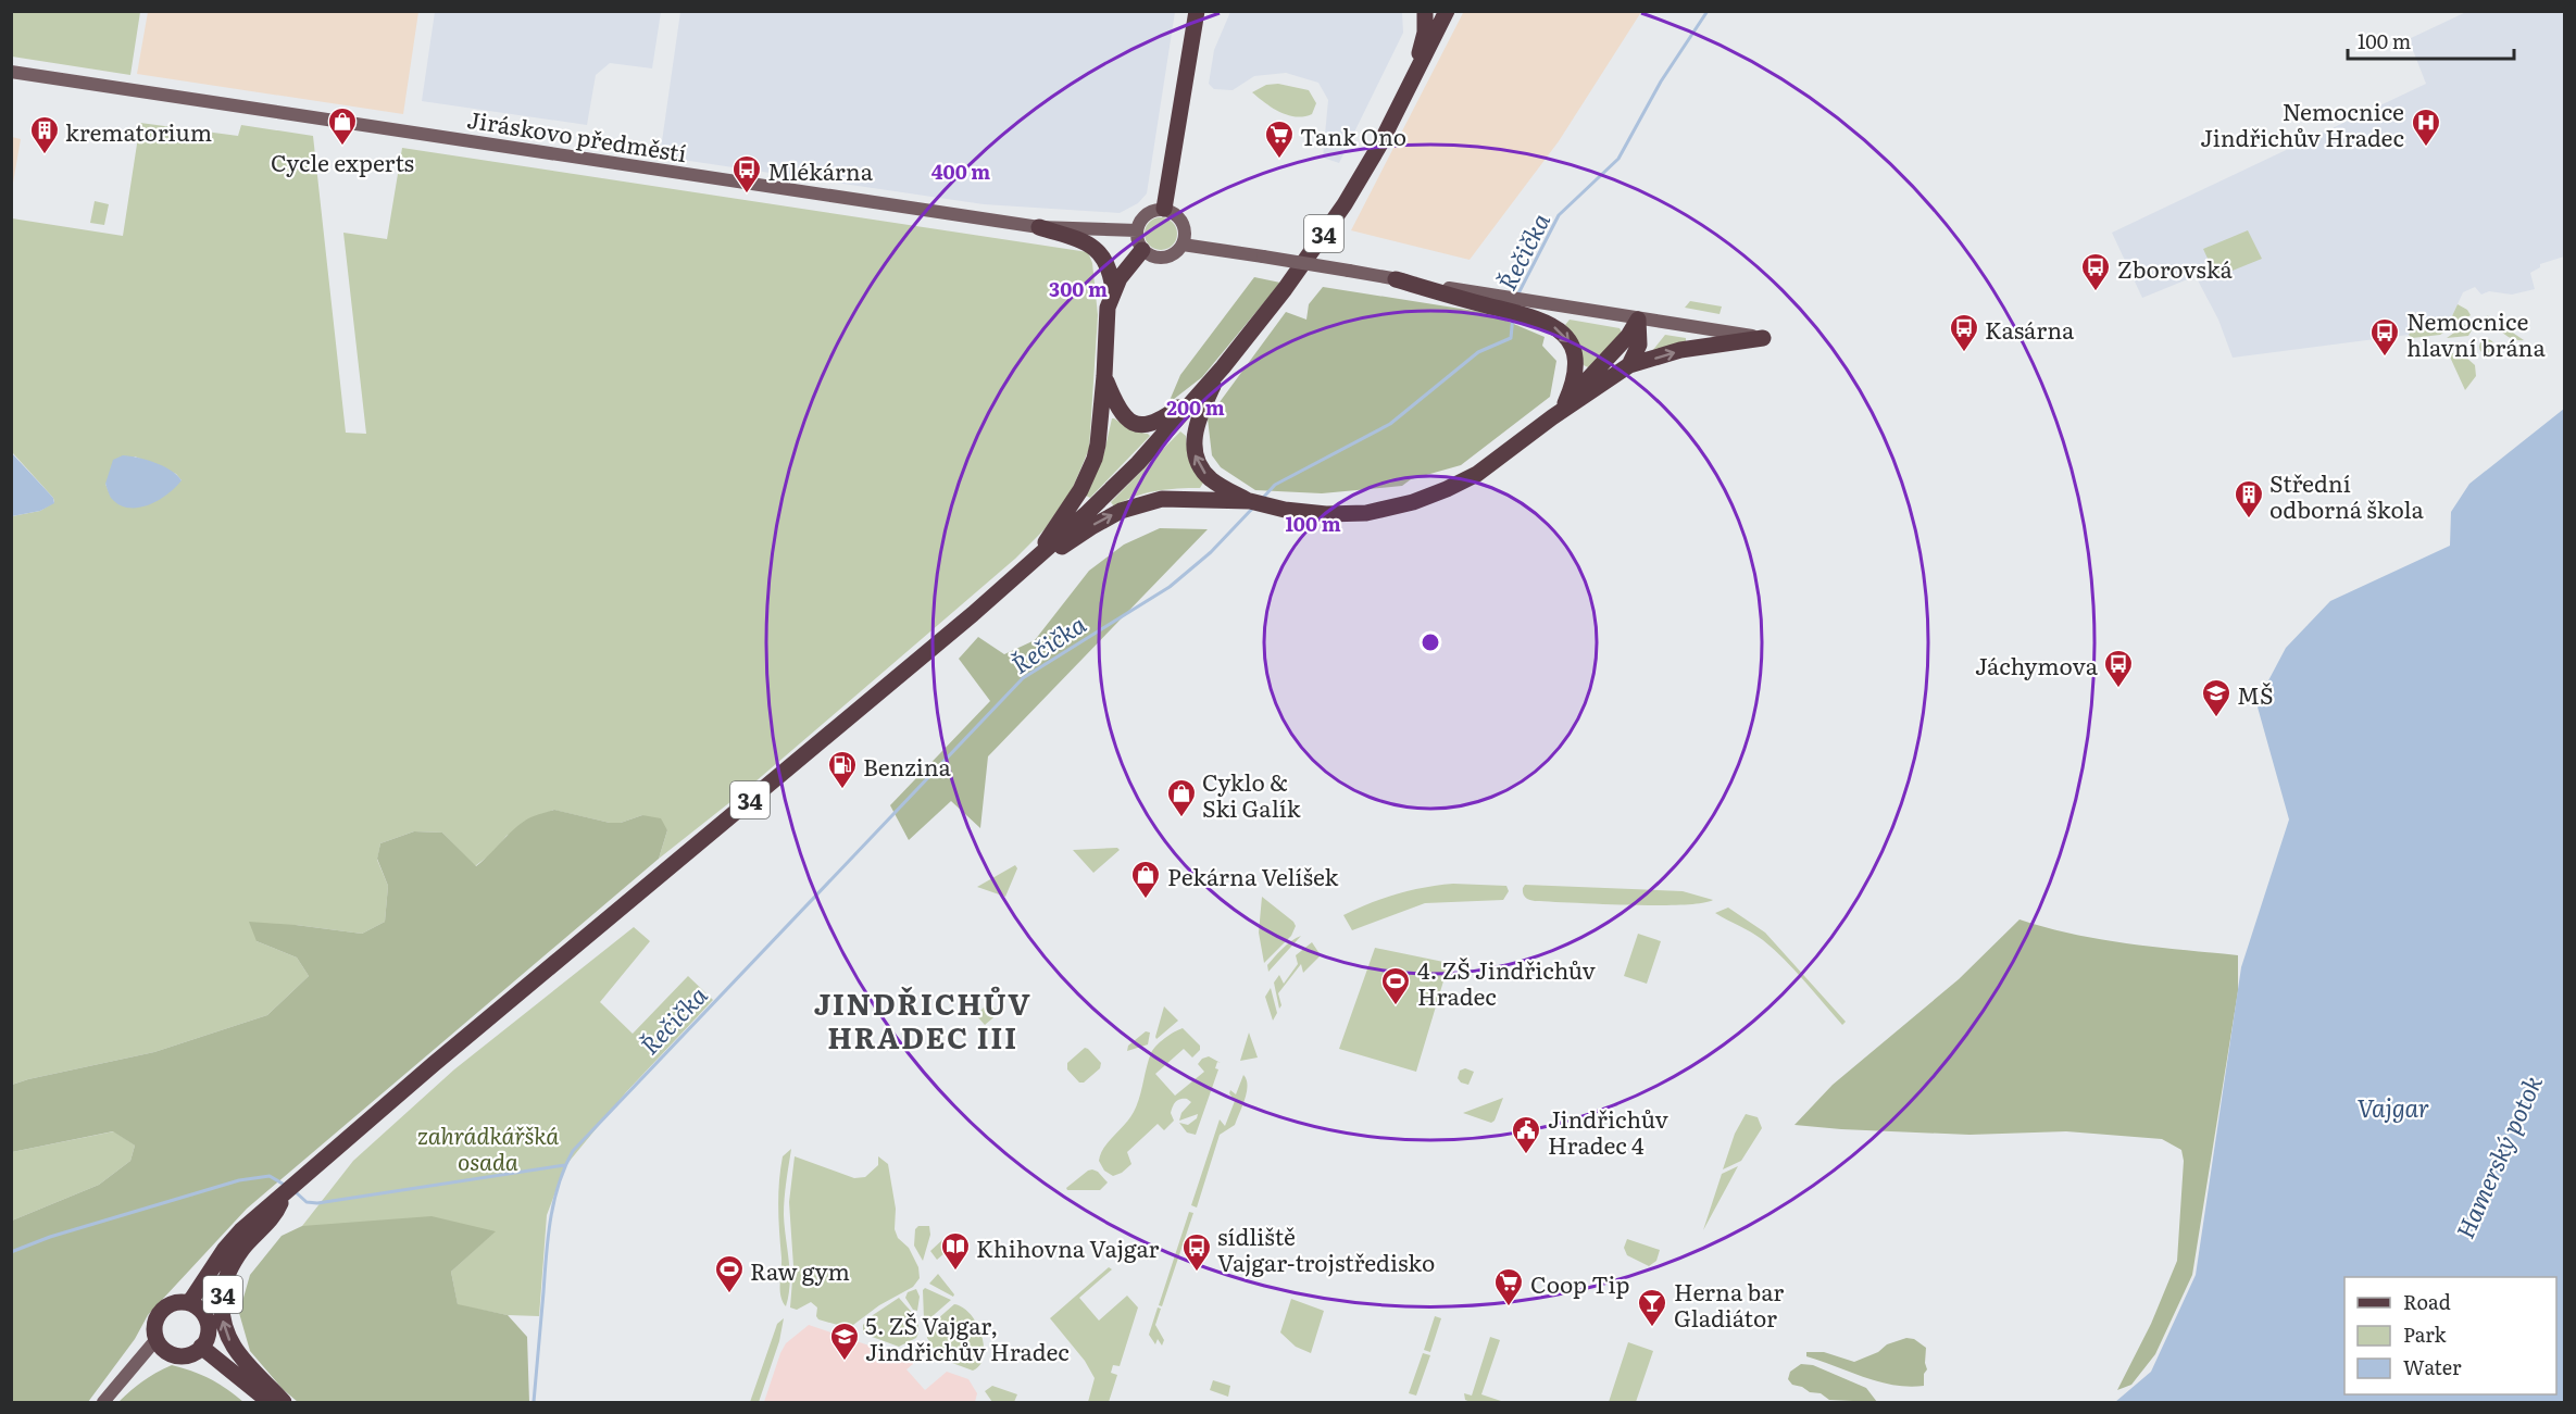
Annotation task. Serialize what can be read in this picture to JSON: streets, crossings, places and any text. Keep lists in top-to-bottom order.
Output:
{
  "streets": {
    "main road": ["Jiráskovo předměstí", "34"]
  },
  "districts": ["JINDŘICHŮV HRADEC III"],
  "water": ["Řečička", "Vajgar", "Hamerský potok"],
  "parks": ["zahrádkářšká osada"],
  "places": {
    "shop": ["Cycle experts", "Cyklo & Ski Galík", "Pekárna Velíšek"],
    "hospital": ["Nemocnice Jindřichův Hradec"],
    "building": ["krematorium", "Střední odborná škola"],
    "supermarket": ["Tank Ono", "Coop Tip"],
    "bus stop": [
      "Mlékárna",
      "Zborovská",
      "Kasárna",
      "Nemocnice hlavní brána",
      "Jáchymova",
      "sídliště Vajgar-trojstředisko"
    ],
    "school or university": ["MŠ", "5. ZŠ Vajgar, Jindřichův Hradec"],
    "fuel station": ["Benzina"],
    "sports": ["4. ZŠ Jindřichův Hradec", "Raw gym"],
    "public building": ["Jindřichův Hradec 4"],
    "library": ["Khihovna Vajgar"],
    "bar": ["Herna bar Gladiátor"]
  },
  "legend": ["Road", "Park", "Water"],
  "scale_bar": "100 m",
  "rings": [
    "400 m",
    "300 m",
    "200 m",
    "100 m"
  ]
}
